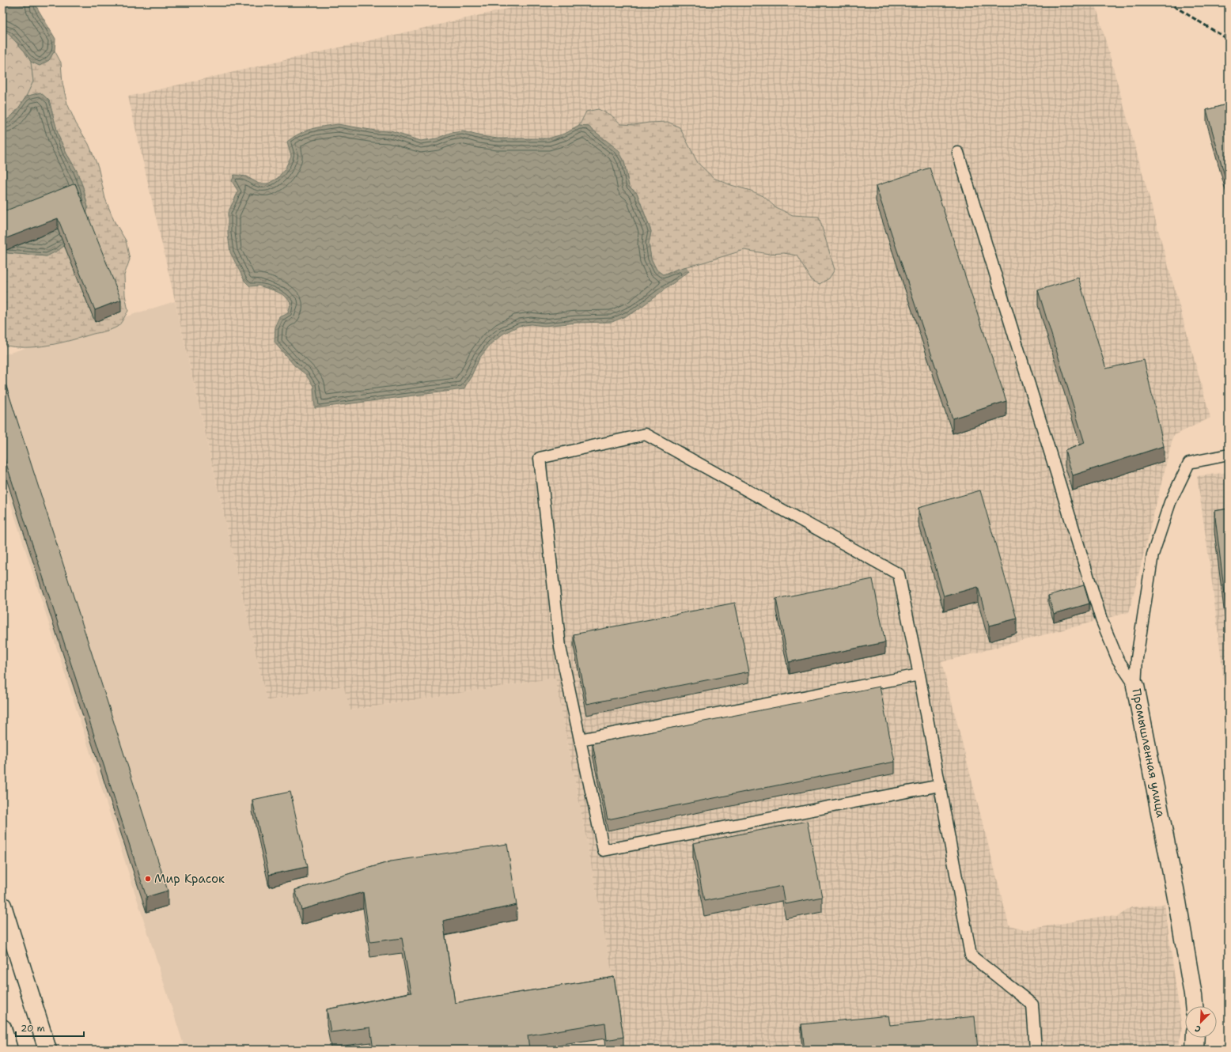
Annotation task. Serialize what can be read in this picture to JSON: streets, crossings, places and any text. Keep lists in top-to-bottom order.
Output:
{
  "streets": {
    "main road": ["Промышленная улица"]
  },
  "places": ["Мир Красок"],
  "scale_bar": "20 m",
  "north": "bottom left"
}
